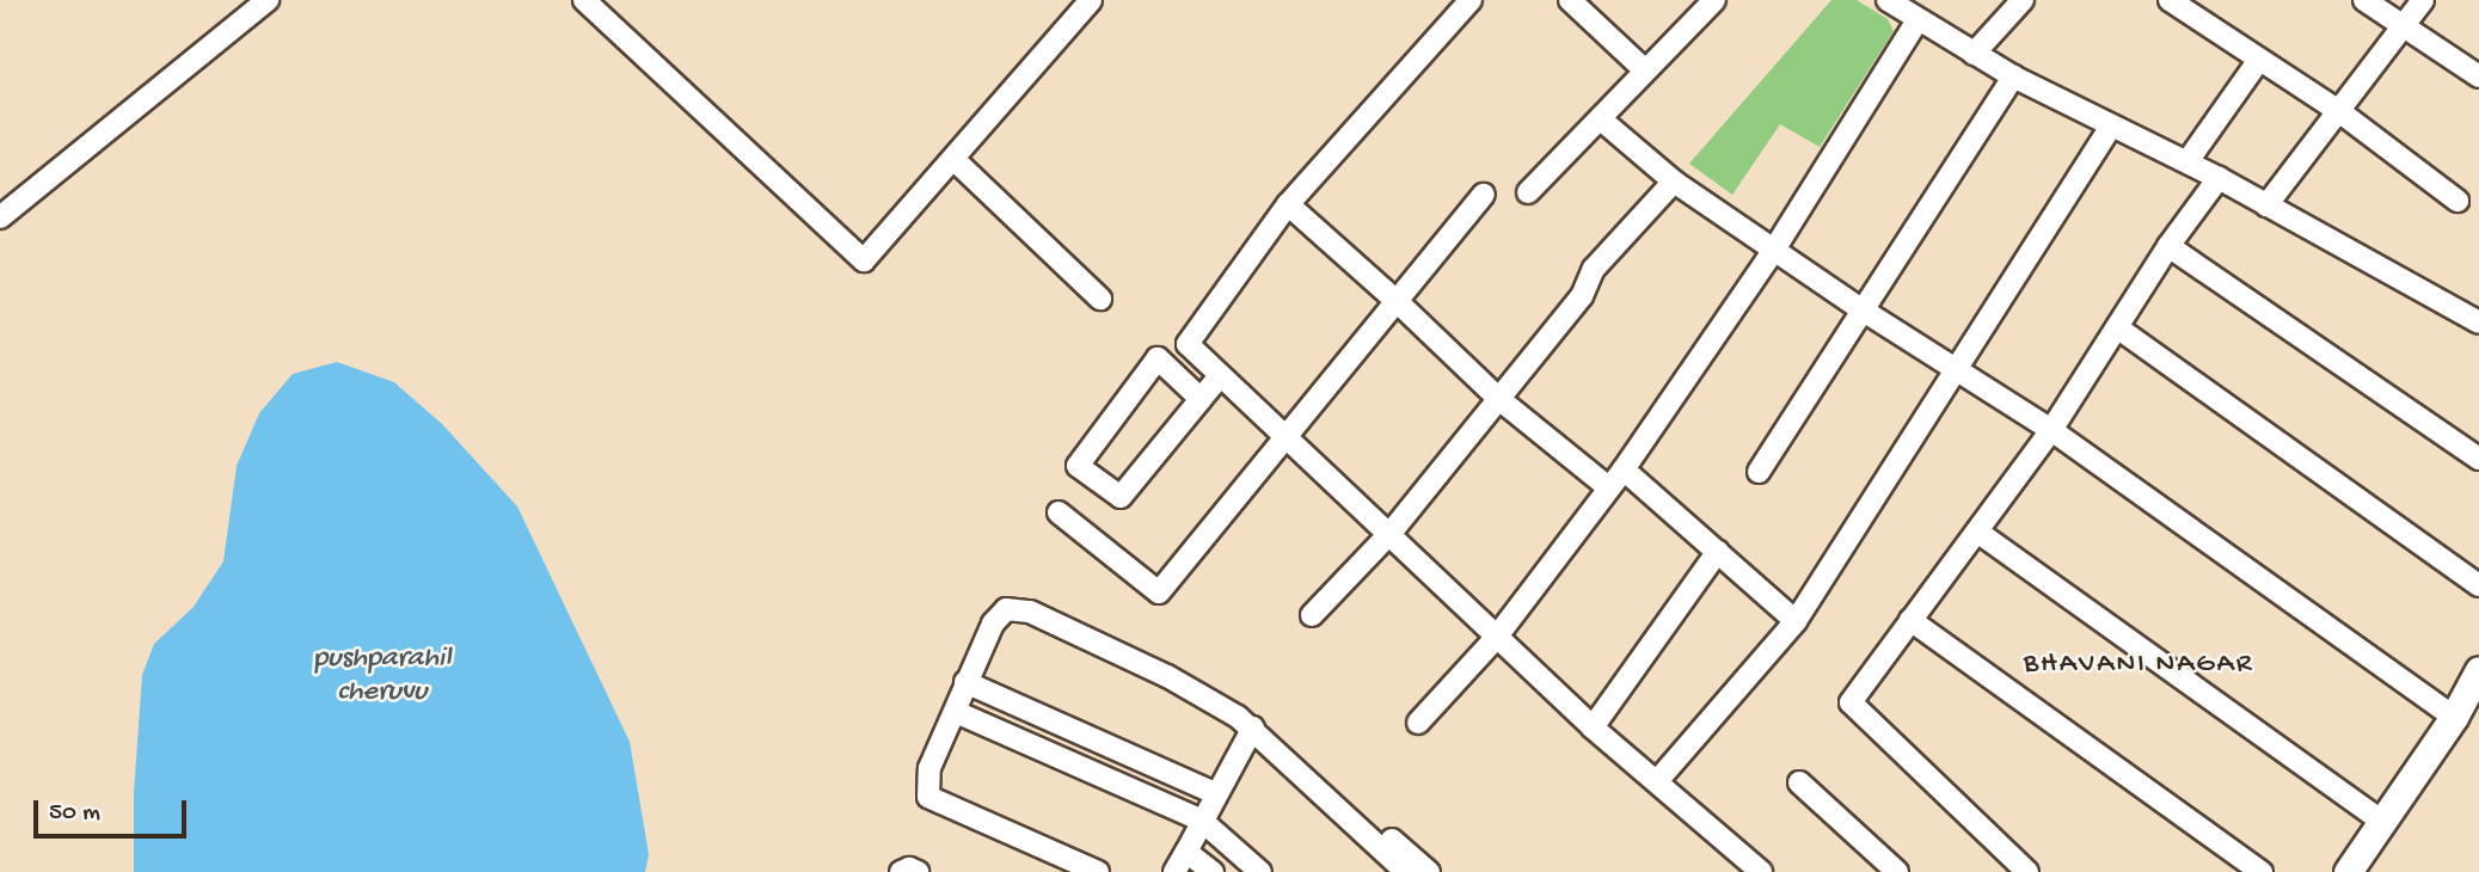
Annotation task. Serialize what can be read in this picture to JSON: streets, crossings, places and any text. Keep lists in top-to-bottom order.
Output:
{
  "districts": ["BHAVANI NAGAR"],
  "water": ["pushparahil cheruvu"],
  "scale_bar": "50 m"
}
